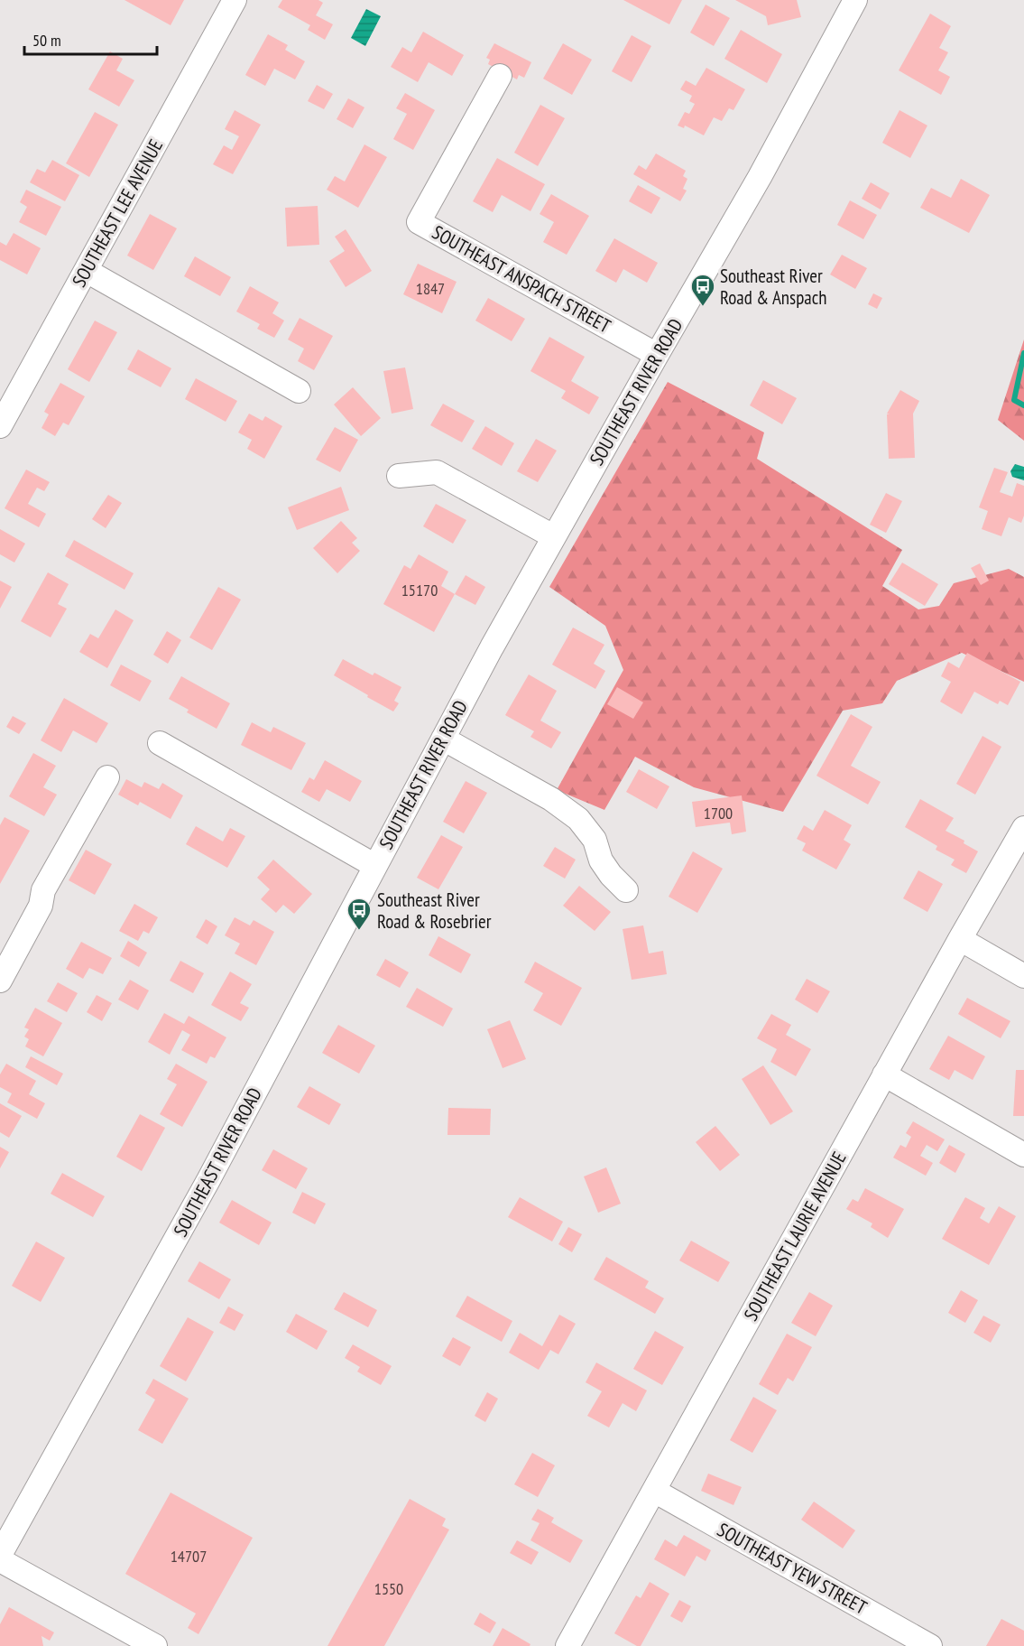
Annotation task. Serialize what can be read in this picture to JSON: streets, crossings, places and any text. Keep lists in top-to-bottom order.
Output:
{
  "streets": {
    "street": [
      "SOUTHEAST LEE AVENUE",
      "SOUTHEAST ANSPACH STREET",
      "SOUTHEAST RIVER ROAD",
      "SOUTHEAST LAURIE AVENUE",
      "SOUTHEAST YEW STREET"
    ]
  },
  "crossings": [
    ["SOUTHEAST ANSPACH STREET", "SOUTHEAST RIVER ROAD"],
    ["SOUTHEAST LAURIE AVENUE", "SOUTHEAST YEW STREET"]
  ],
  "places": {
    "bus stop": ["Southeast River Road & Anspach", "Southeast River Road & Rosebrier"]
  },
  "house_numbers": [
    "1847",
    "15170",
    "1700",
    "14707",
    "1550"
  ],
  "scale_bar": "50 m"
}
